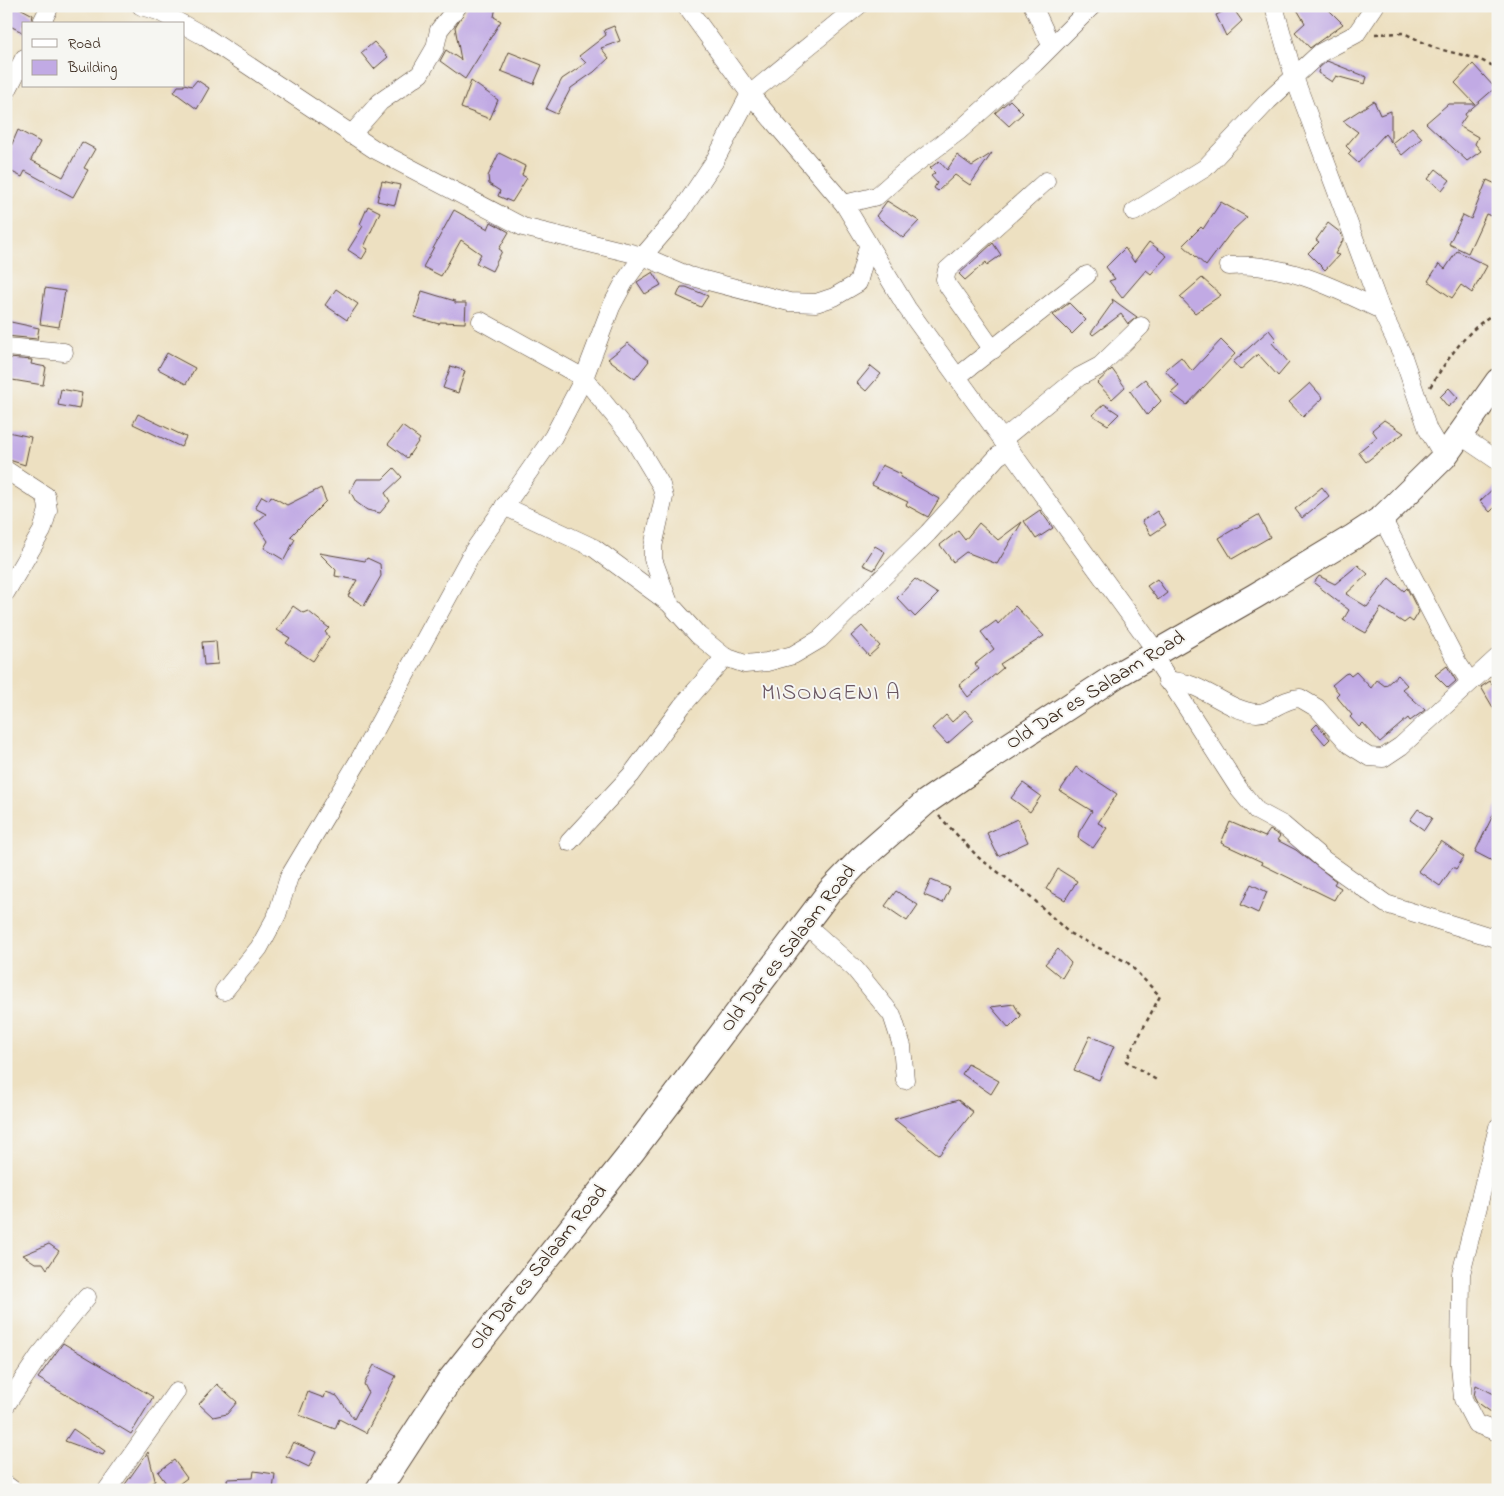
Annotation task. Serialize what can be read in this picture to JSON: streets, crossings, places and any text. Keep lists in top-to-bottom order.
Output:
{
  "streets": {
    "street": ["Old Dar es Salaam Road"]
  },
  "districts": ["MISONGENI A"],
  "legend": ["Road", "Building"]
}
